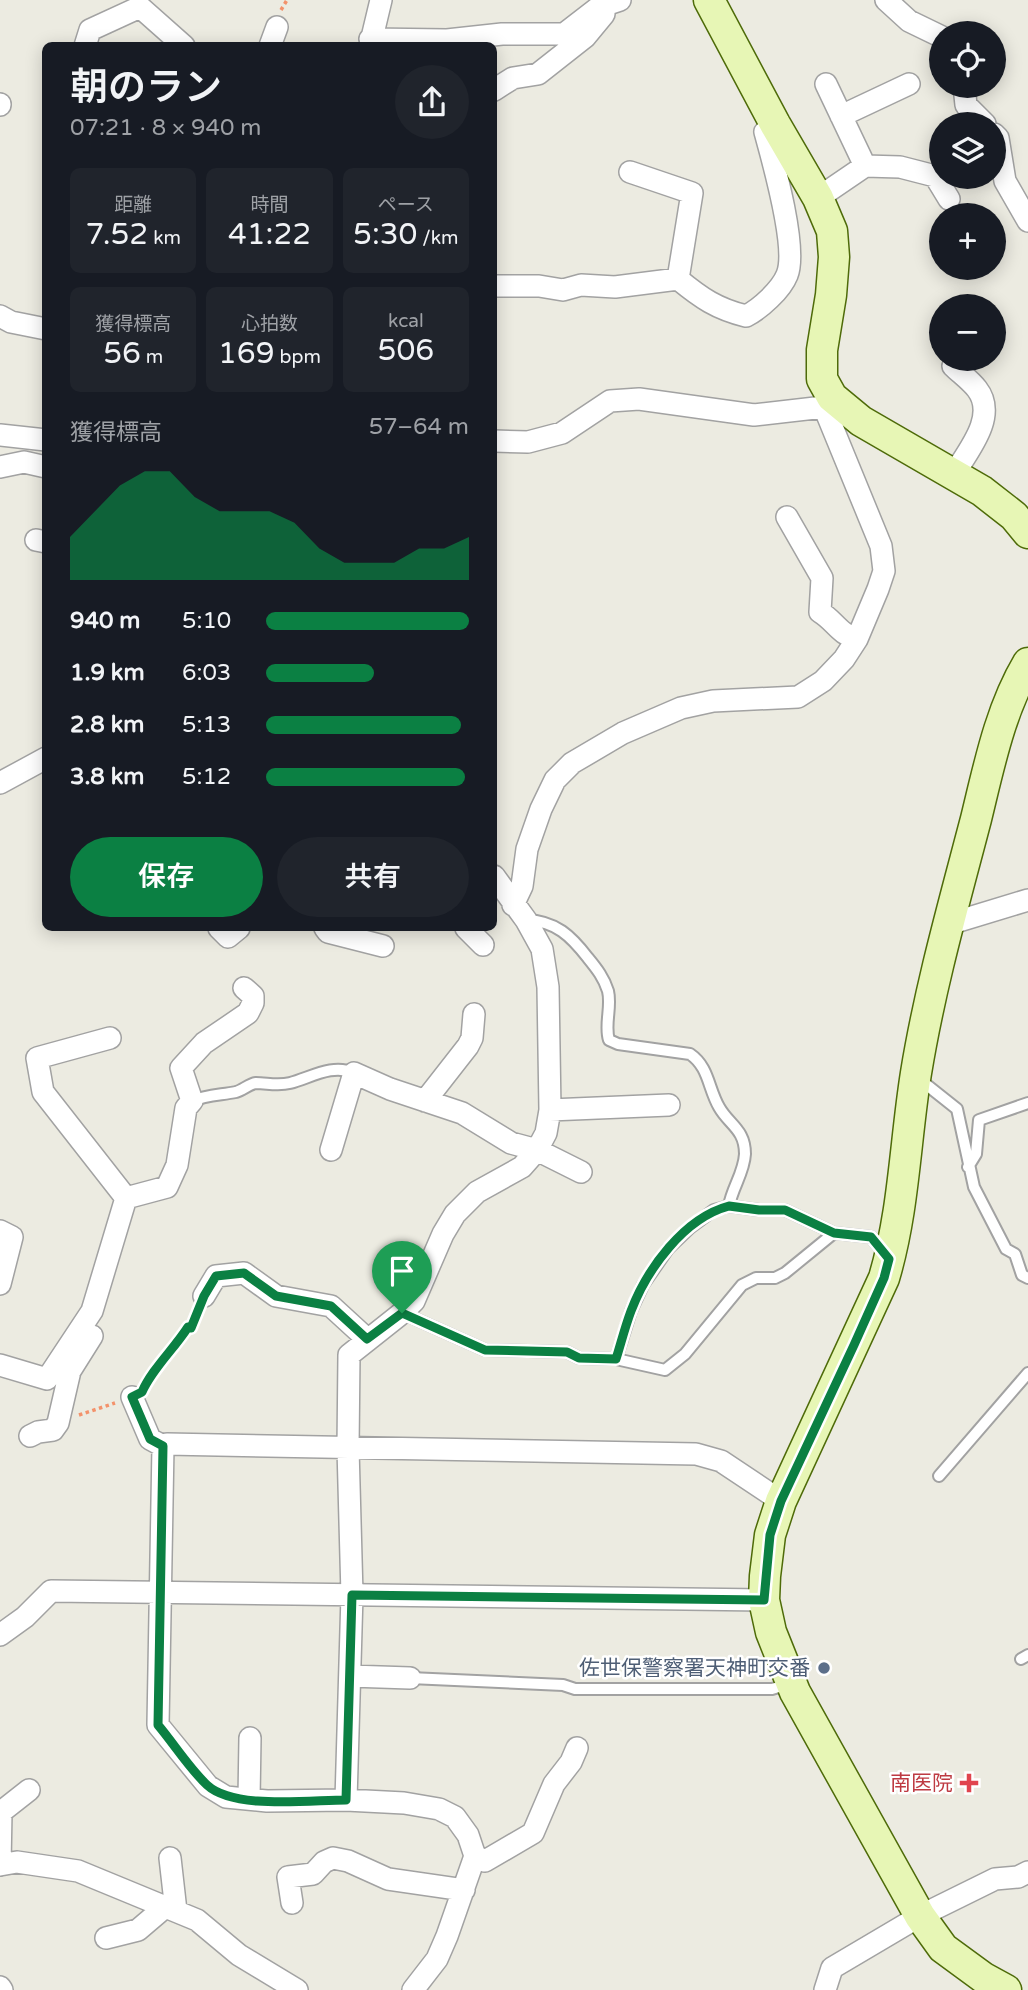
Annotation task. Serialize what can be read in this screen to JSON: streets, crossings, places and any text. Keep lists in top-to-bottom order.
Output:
{
  "places": {
    "other": ["佐世保警察署天神町交番"],
    "health": ["南医院"]
  },
  "page": {
    "map_buttons": ["+", "−"],
    "heading": ["朝のラン", "07:21 · 8 × 940 m"],
    "stats": [
      ["距離", "7.52 km"],
      ["時間", "41:22"],
      ["ペース", "5:30 /km"],
      ["獲得標高", "56 m"],
      ["心拍数", "169 bpm"],
      ["kcal", "506"]
    ],
    "chart": ["獲得標高", "57–64 m"],
    "list": [
      {
        "name": "940 m",
        "note": "5:10"
      },
      {
        "name": "1.9 km",
        "note": "6:03"
      },
      {
        "name": "2.8 km",
        "note": "5:13"
      },
      {
        "name": "3.8 km",
        "note": "5:12"
      }
    ],
    "buttons": ["保存", "共有"]
  }
}
